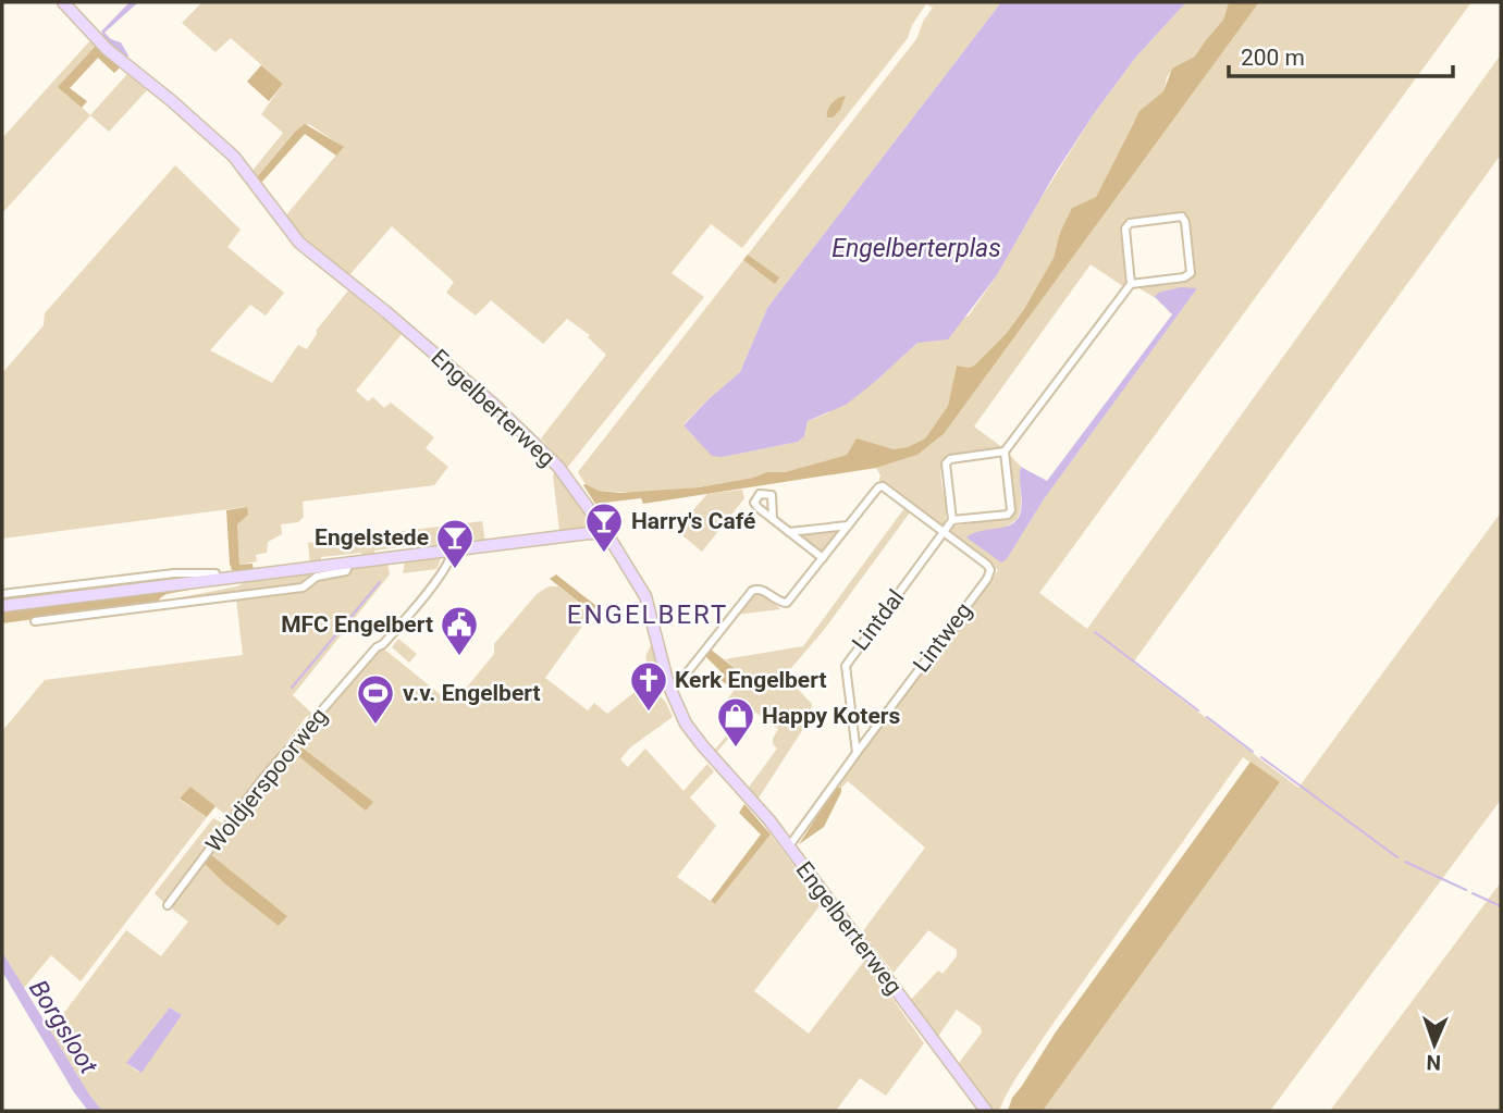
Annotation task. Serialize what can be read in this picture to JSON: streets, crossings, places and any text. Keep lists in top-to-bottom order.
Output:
{
  "streets": {
    "street": [
      "Engelberterweg",
      "Lintdal",
      "Lintweg",
      "Woldjerspoorweg"
    ]
  },
  "crossings": [
    ["Lintdal", "Lintweg"]
  ],
  "districts": ["ENGELBERT"],
  "water": ["Engelberterplas", "Borgsloot"],
  "places": {
    "bar": ["Harry's Café", "Engelstede"],
    "public building": ["MFC Engelbert"],
    "church": ["Kerk Engelbert"],
    "sports": ["v.v. Engelbert"],
    "shop": ["Happy Koters"]
  },
  "scale_bar": "200 m",
  "north": "bottom"
}
